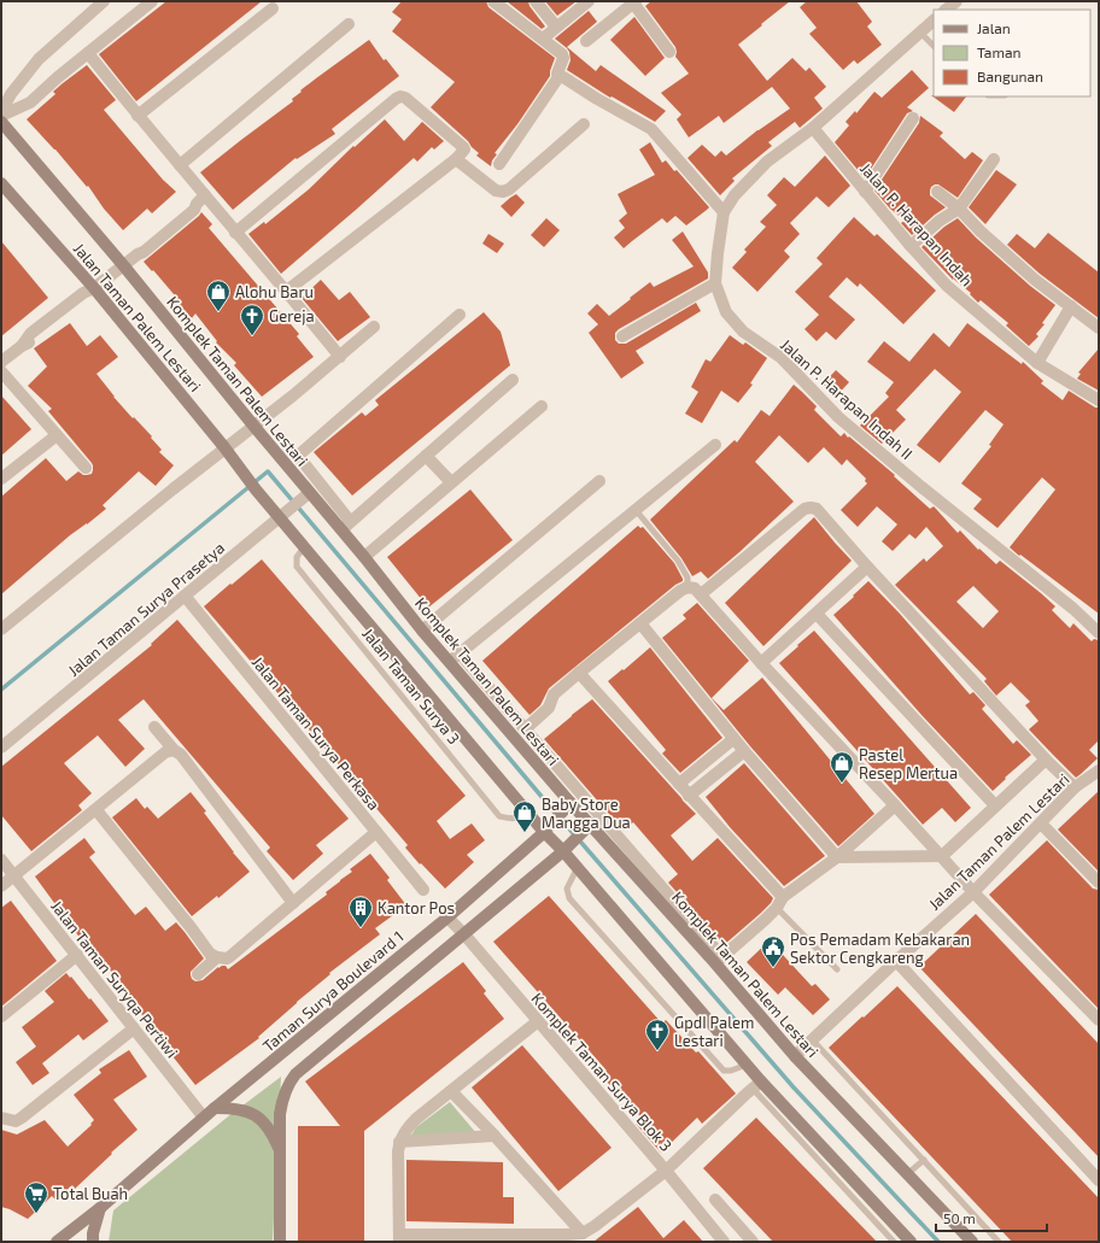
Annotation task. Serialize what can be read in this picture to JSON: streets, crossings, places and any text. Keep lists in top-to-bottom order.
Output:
{
  "streets": {
    "street": [
      "Jalan P. Harapan Indah",
      "Jalan Taman Palem Lestari",
      "Komplek Taman Palem Lestari",
      "Jalan P. Harapan Indah II",
      "Jalan Taman Surya Prasetya",
      "Jalan Taman Surya Perkasa",
      "Jalan Taman Suryqa Pertiwi",
      "Taman Surya Boulevard 1",
      "Komplek Taman Surya Blok 3"
    ],
    "lane": ["Jalan Taman Surya 3"]
  },
  "crossings": [
    ["Jalan P. Harapan Indah", "Jalan P. Harapan Indah II"],
    ["Jalan Taman Palem Lestari", "Komplek Taman Palem Lestari"],
    ["Jalan Taman Palem Lestari", "Jalan Taman Surya Prasetya"],
    ["Komplek Taman Palem Lestari", "Jalan Taman Surya Prasetya"],
    ["Komplek Taman Palem Lestari", "Taman Surya Boulevard 1"],
    ["Jalan Taman Surya Prasetya", "Jalan Taman Surya Perkasa"],
    ["Jalan Taman Suryqa Pertiwi", "Taman Surya Boulevard 1"],
    ["Taman Surya Boulevard 1", "Komplek Taman Surya Blok 3"]
  ],
  "places": {
    "shop": ["Alohu Baru", "Pastel Resep Mertua", "Baby Store Mangga Dua"],
    "church": ["Gereja", "GpdI Palem Lestari"],
    "building": ["Kantor Pos"],
    "public building": ["Pos Pemadam Kebakaran Sektor Cengkareng"],
    "supermarket": ["Total Buah"]
  },
  "legend": ["Jalan", "Taman", "Bangunan"],
  "scale_bar": "50 m"
}
